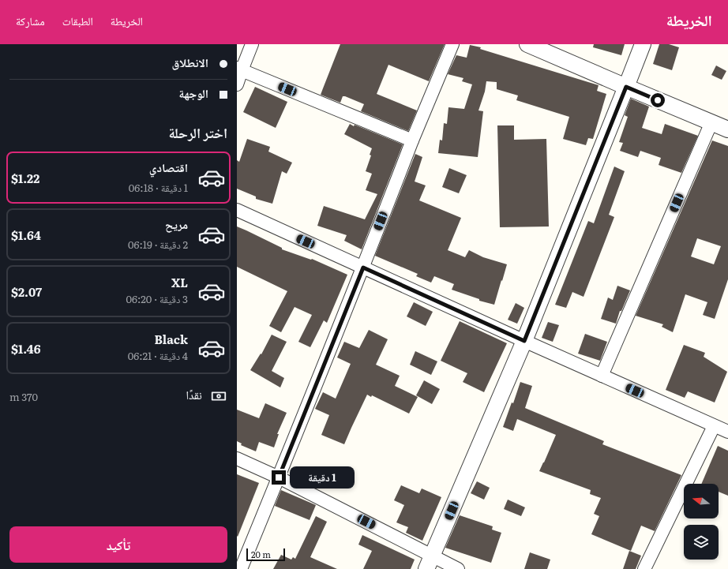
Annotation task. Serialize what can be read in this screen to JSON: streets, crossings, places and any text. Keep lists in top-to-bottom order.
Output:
{
  "scale_bar": "20 m",
  "north": "left",
  "page": {
    "header": "الخريطة",
    "nav": ["الخريطة", "الطبقات", "مشاركة"],
    "banner": ["الانطلاق", "الوجهة"],
    "heading": "اختر الرحلة",
    "list": [
      {
        "name": "اقتصادي",
        "note": "1 دقيقة · 06:18",
        "value": "$1.22"
      },
      {
        "name": "مريح",
        "note": "2 دقيقة · 06:19",
        "value": "$1.64"
      },
      {
        "name": "XL",
        "note": "3 دقيقة · 06:20",
        "value": "$2.07"
      },
      {
        "name": "Black",
        "note": "4 دقيقة · 06:21",
        "value": "$1.46"
      }
    ],
    "pay": ["نقدًا", "370 m"],
    "bubble": "1 دقيقة",
    "buttons": "تأكيد",
    "scale": "20 m"
  }
}
